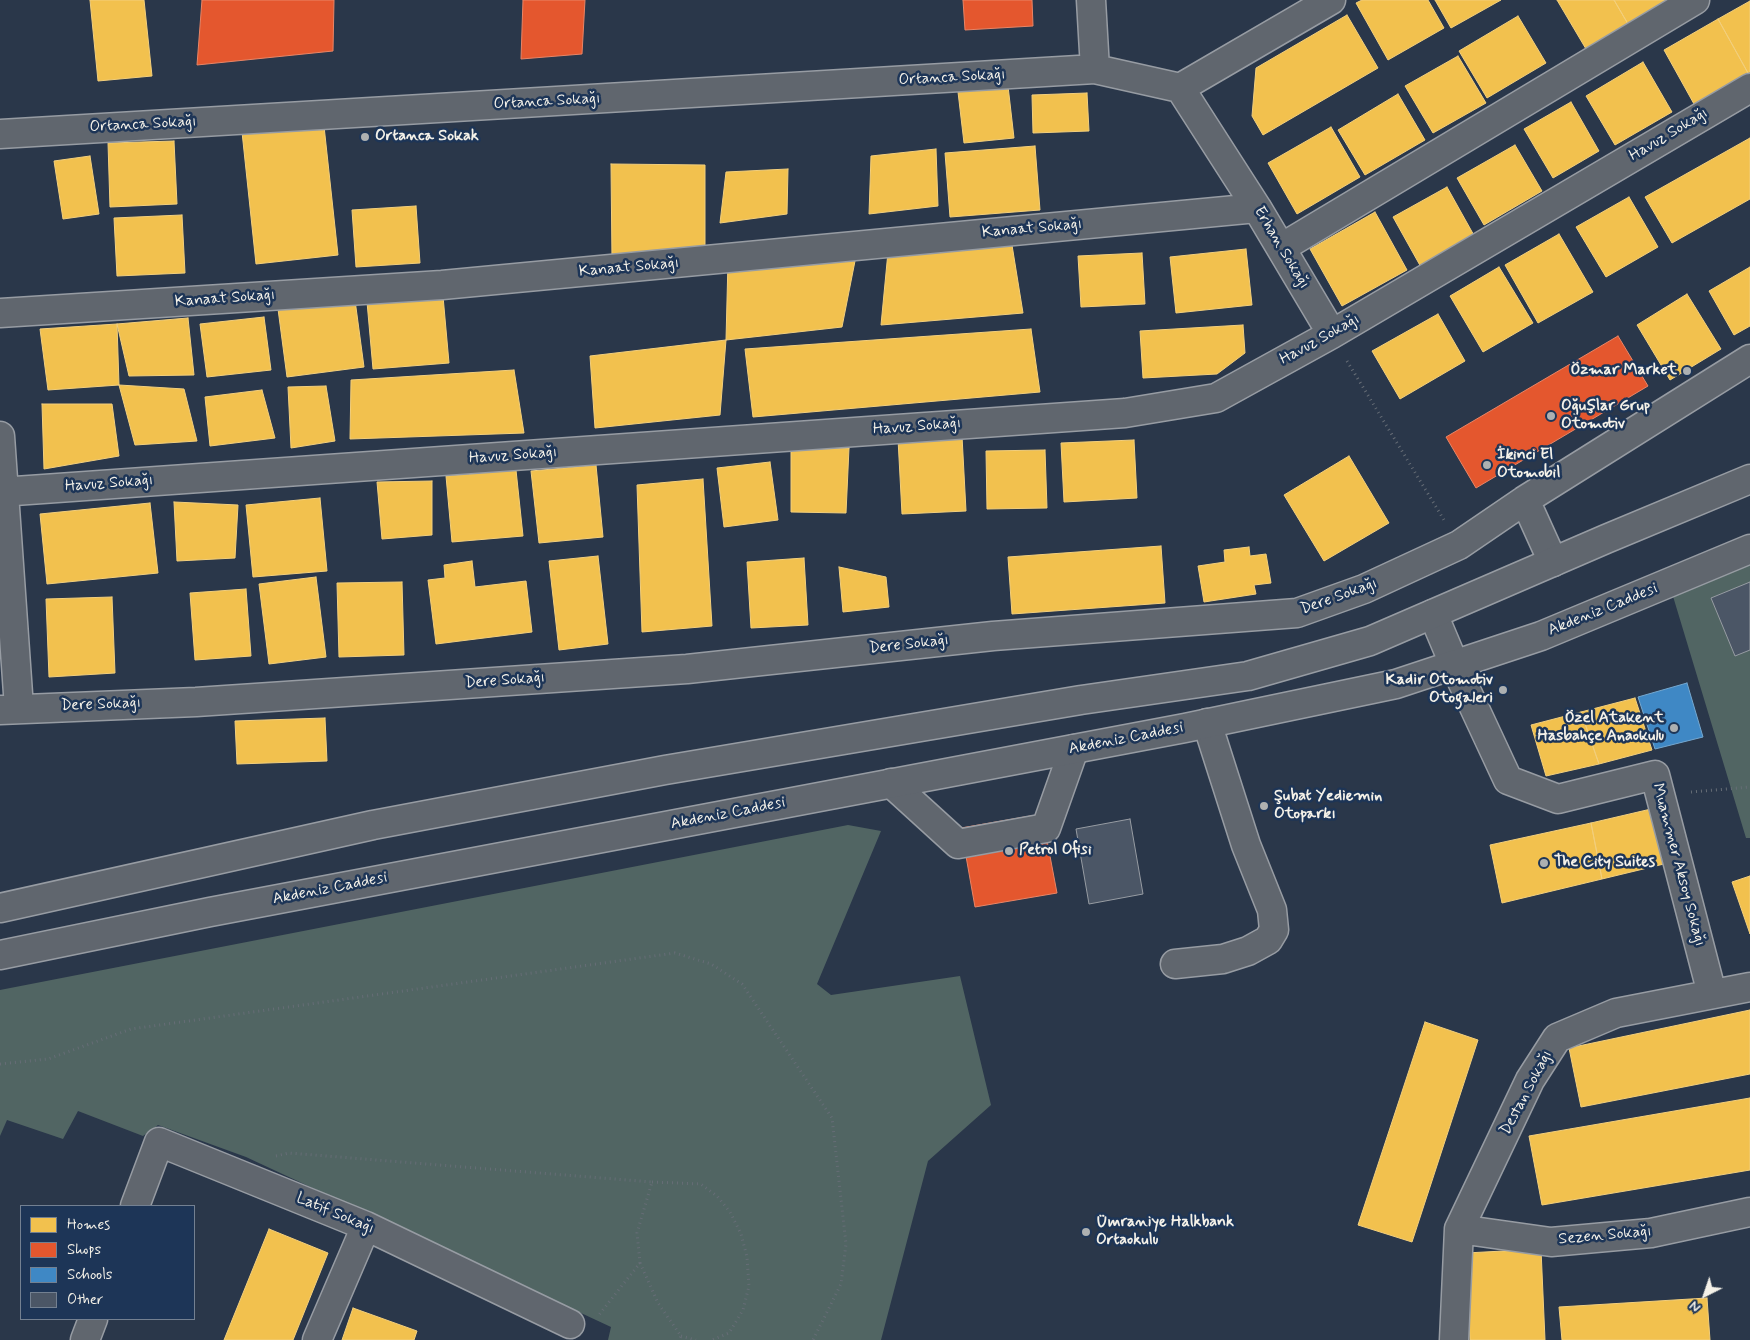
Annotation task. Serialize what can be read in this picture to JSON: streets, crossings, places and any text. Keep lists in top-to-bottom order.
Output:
{
  "streets": {
    "street": [
      "Ortanca Sokağı",
      "Havuz Sokağı",
      "Kanaat Sokağı",
      "Erhan Sokağı",
      "Dere Sokağı",
      "Akdeniz Caddesi",
      "Muammer Aksoy Sokağı",
      "Destan Sokağı",
      "Latif Sokağı",
      "Sezen Sokağı"
    ]
  },
  "crossings": [
    ["Havuz Sokağı", "Erhan Sokağı"],
    ["Kanaat Sokağı", "Erhan Sokağı"],
    ["Akdeniz Caddesi", "Muammer Aksoy Sokağı"],
    ["Muammer Aksoy Sokağı", "Destan Sokağı"],
    ["Destan Sokağı", "Sezen Sokağı"]
  ],
  "places": [
    "Ortanca Sokak",
    "Özmar Market",
    "Oğuşlar Grup Otomotiv",
    "İkinci El Otomobil",
    "Kadir Otomotiv Otogaleri",
    "Özel Atakent Hasbahçe Anaokulu",
    "Şubat Yediemin Otoparkı",
    "Petrol Ofisi",
    "The City Suites",
    "Ümraniye Halkbank Ortaokulu"
  ],
  "legend": [
    "Homes",
    "Shops",
    "Schools",
    "Other"
  ],
  "north": "bottom left"
}
